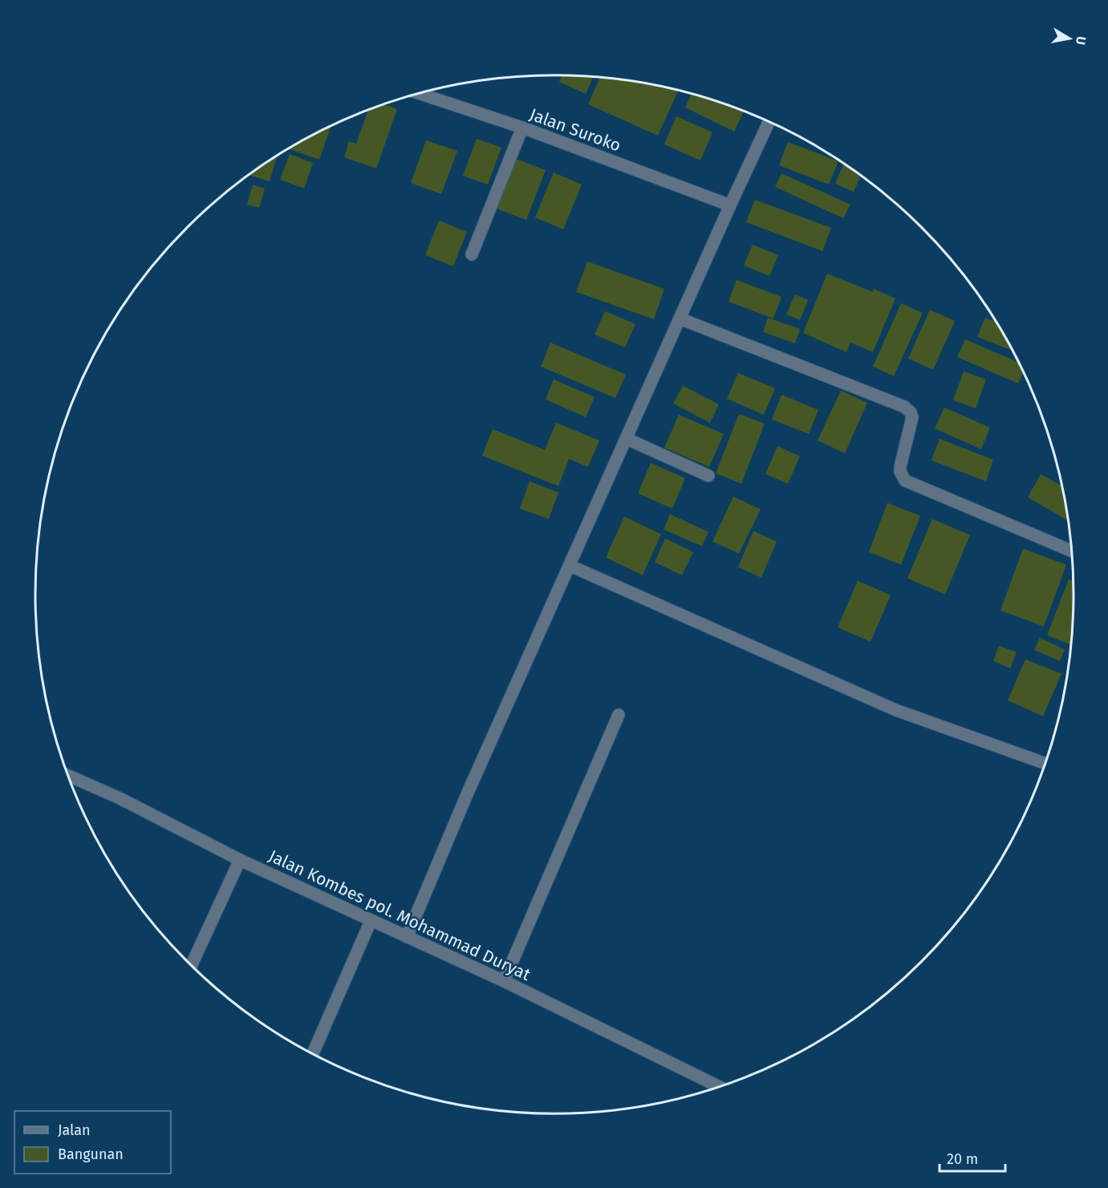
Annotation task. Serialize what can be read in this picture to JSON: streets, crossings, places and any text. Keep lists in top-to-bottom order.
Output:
{
  "streets": {
    "street": ["Jalan Suroko", "Jalan Kombes pol. Mohammad Duryat"]
  },
  "legend": ["Jalan", "Bangunan"],
  "scale_bar": "20 m",
  "north": "right"
}
